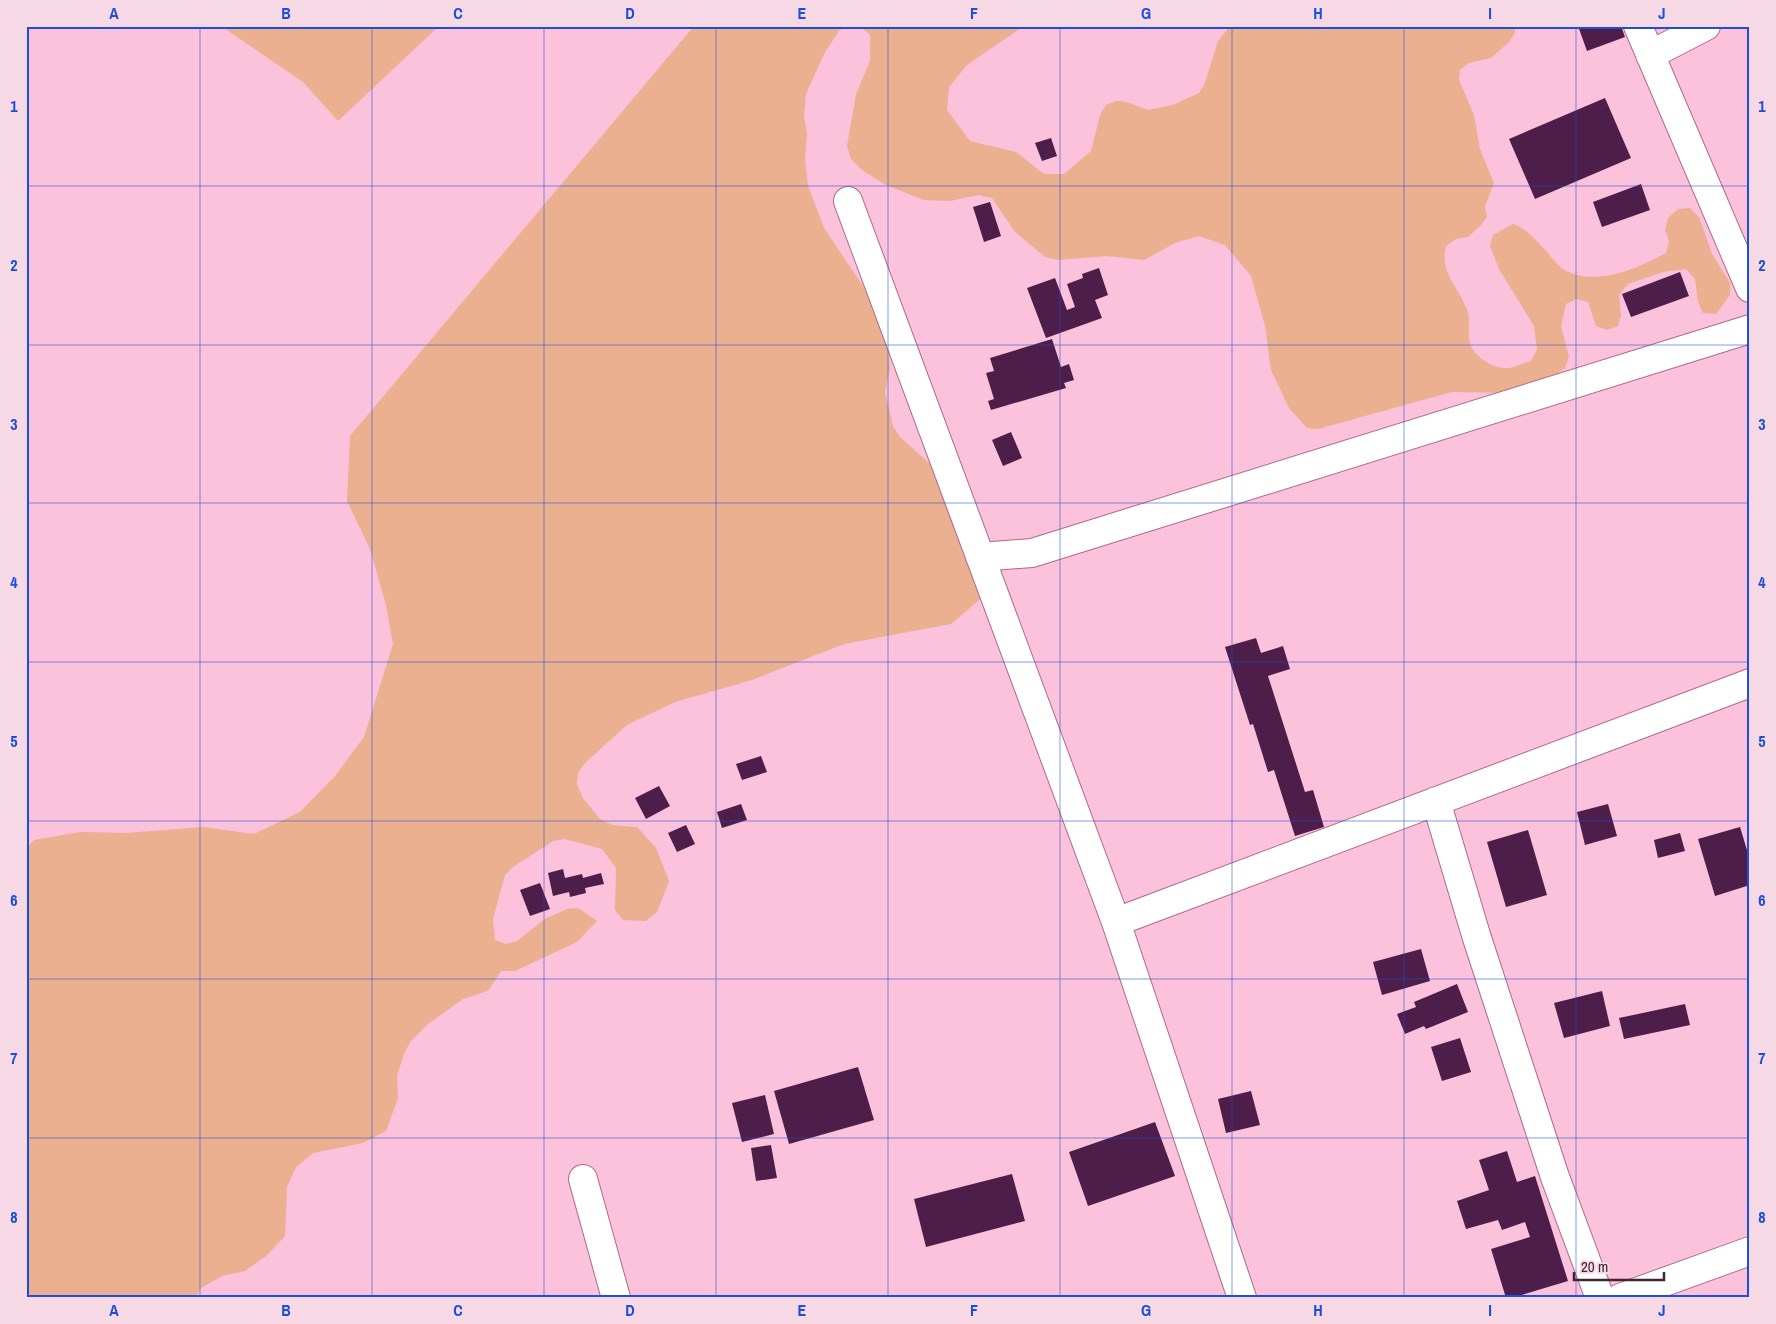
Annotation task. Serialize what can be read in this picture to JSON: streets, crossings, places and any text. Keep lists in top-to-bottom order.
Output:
{
  "scale_bar": "20 m",
  "grid": {
    "columns": [
      "A",
      "B",
      "C",
      "D",
      "E",
      "F",
      "G",
      "H",
      "I",
      "J"
    ],
    "rows": [
      "1",
      "2",
      "3",
      "4",
      "5",
      "6",
      "7",
      "8"
    ]
  }
}
